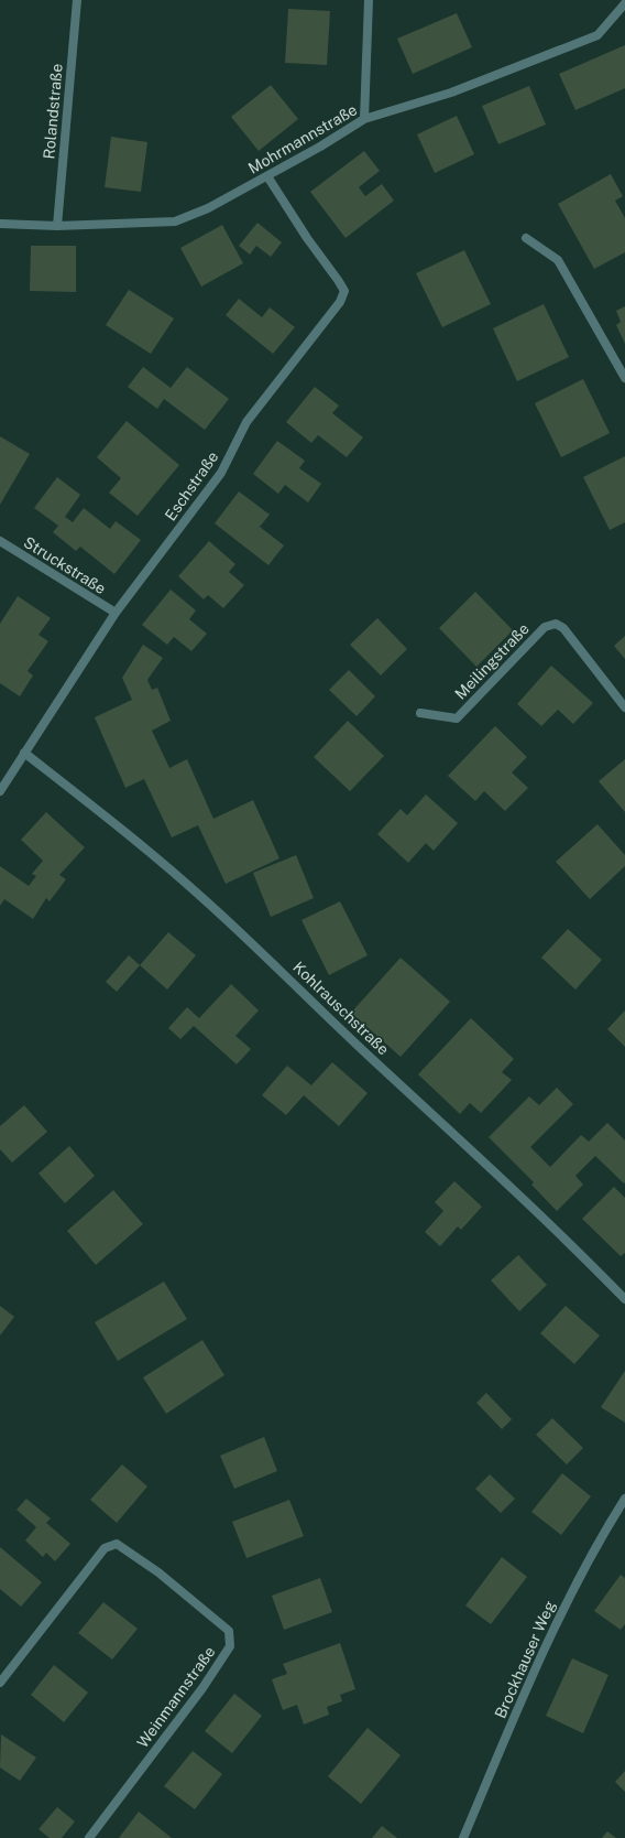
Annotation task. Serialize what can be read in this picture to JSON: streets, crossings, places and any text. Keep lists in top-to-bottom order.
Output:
{
  "streets": {
    "street": [
      "Rolandstraße",
      "Mohrmannstraße",
      "Eschstraße",
      "Struckstraße",
      "Meilingstraße",
      "Kohlrauschstraße",
      "Brockhauser Weg",
      "Weinmannstraße"
    ]
  },
  "crossings": [
    ["Rolandstraße", "Mohrmannstraße"],
    ["Mohrmannstraße", "Eschstraße"],
    ["Eschstraße", "Struckstraße"],
    ["Eschstraße", "Kohlrauschstraße"]
  ]
}
